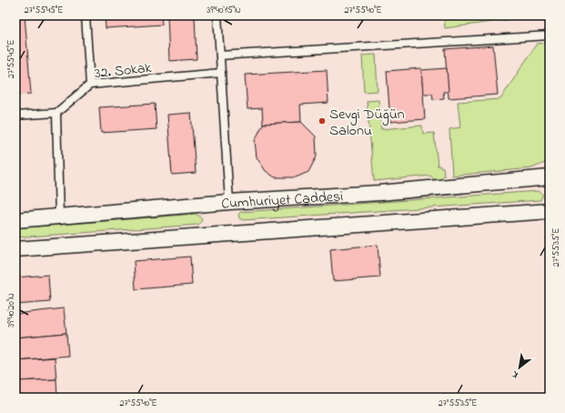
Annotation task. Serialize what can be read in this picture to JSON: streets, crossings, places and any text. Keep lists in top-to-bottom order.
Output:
{
  "streets": {
    "street": ["Cumhuriyet Caddesi"],
    "lane": ["32. Sokak"]
  },
  "places": ["Sevgi Düğün Salonu"],
  "north": "bottom left",
  "coordinates": [
    "27°55'45\"E",
    "39°40'15\"N",
    "27°55'40\"E",
    "27°55'35\"E",
    "39°40'20\"N"
  ]
}
